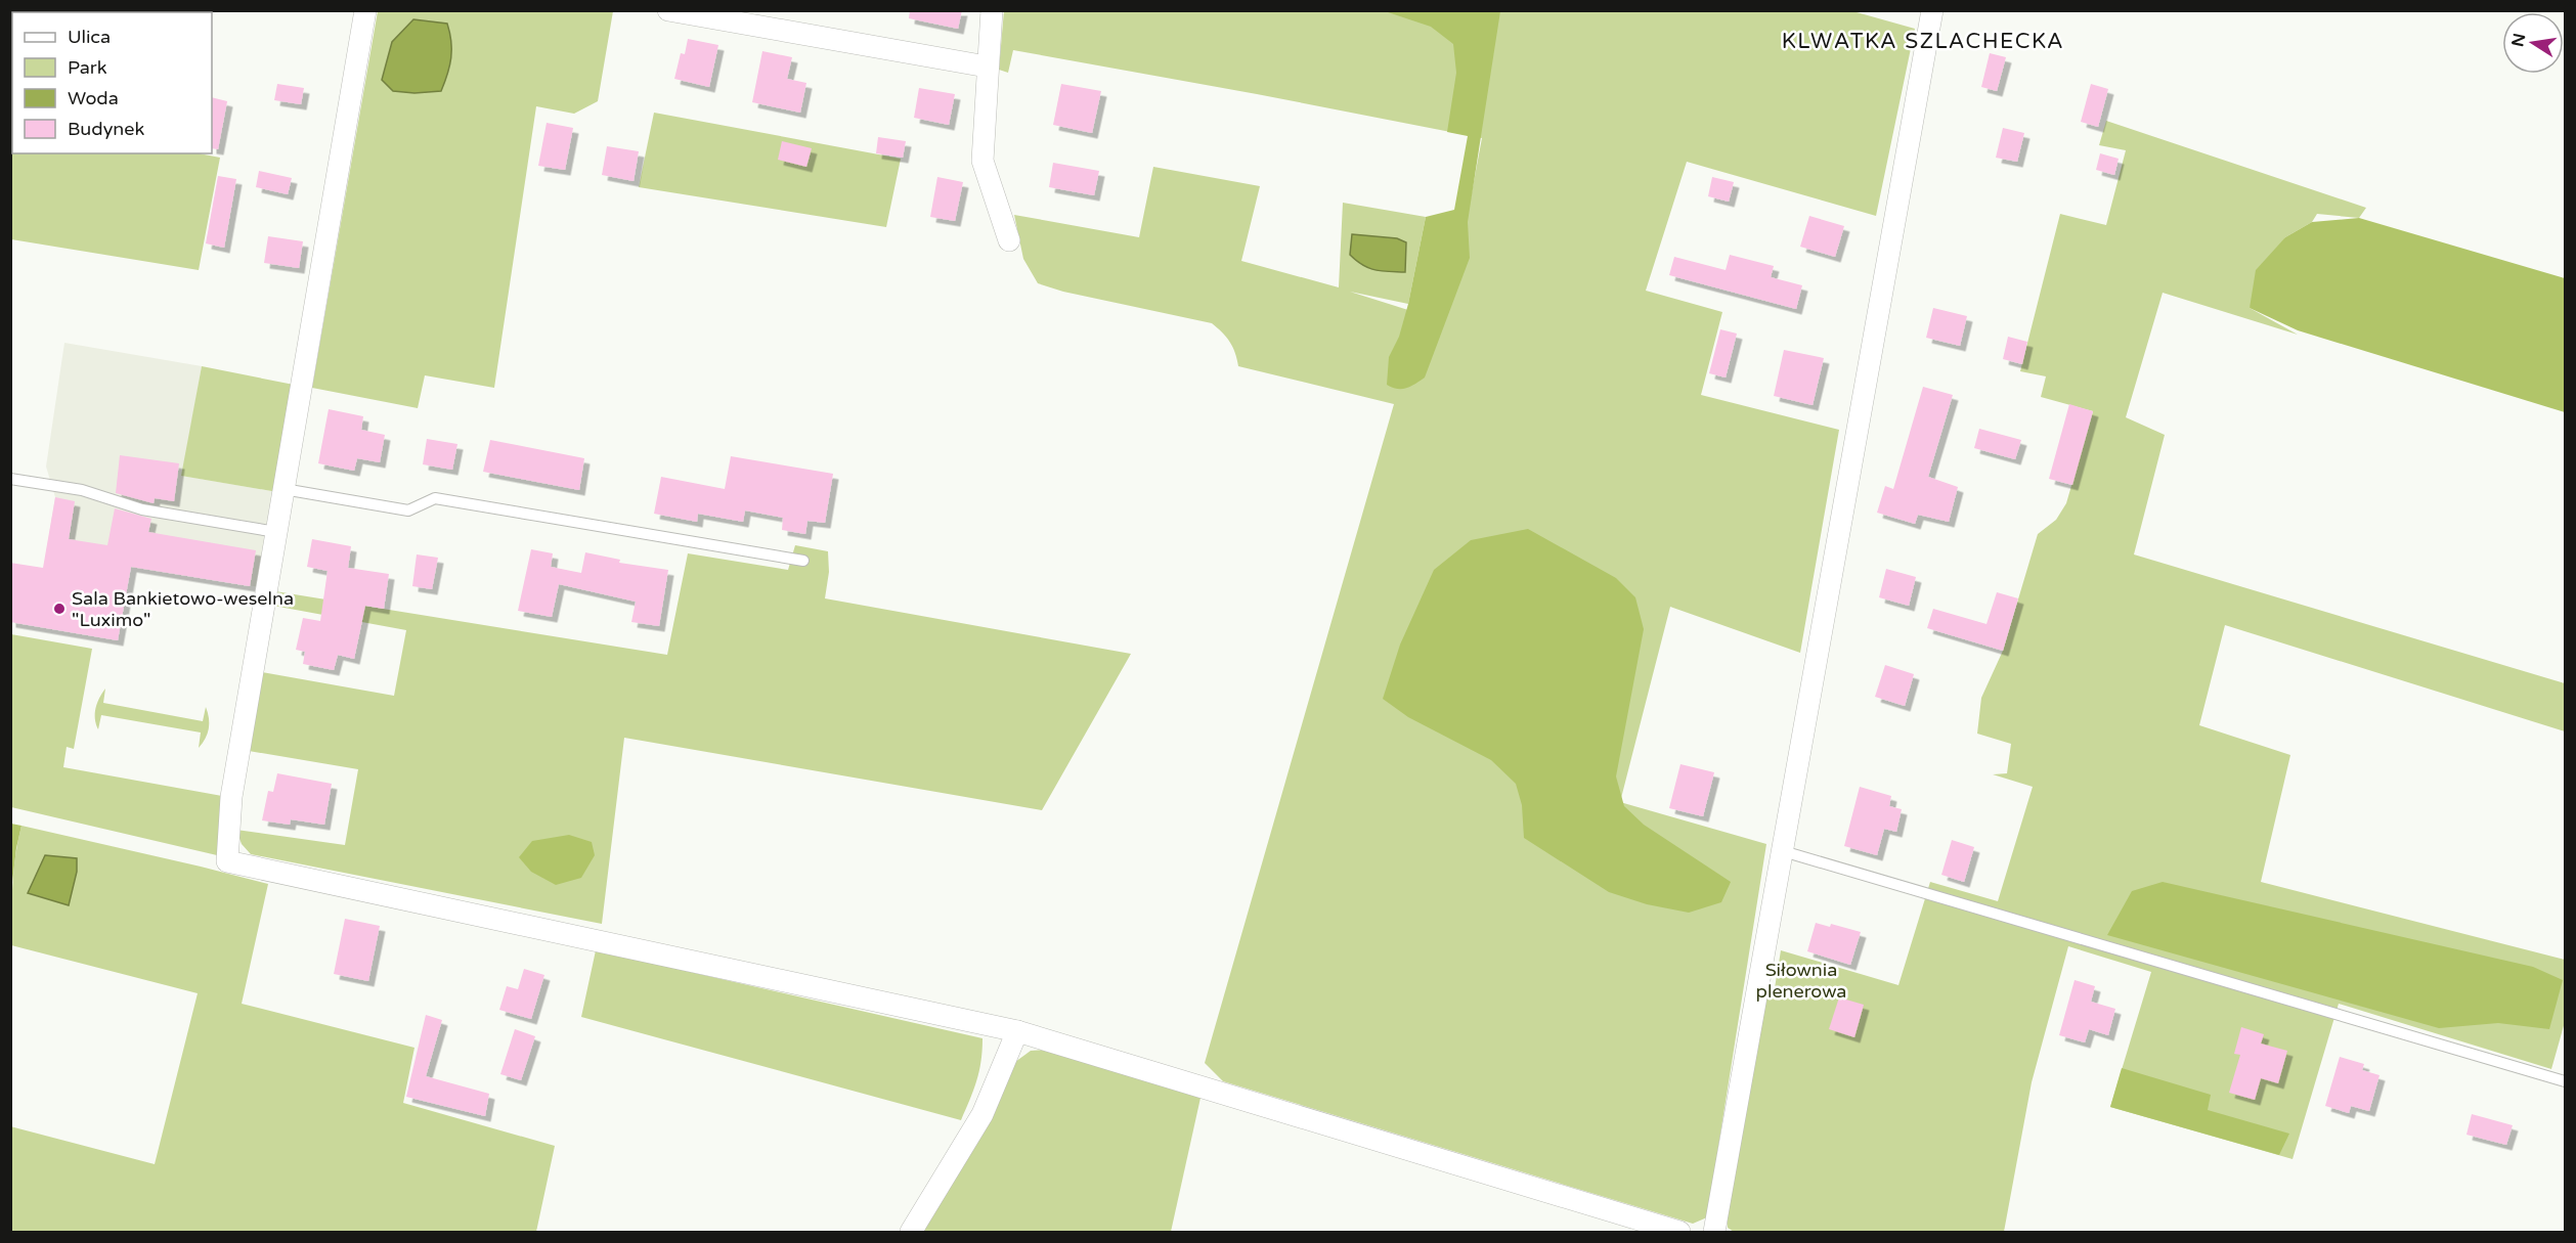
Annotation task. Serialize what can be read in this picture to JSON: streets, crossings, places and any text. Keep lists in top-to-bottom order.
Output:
{
  "districts": ["KLWATKA SZLACHECKA"],
  "parks": ["Siłownia plenerowa"],
  "places": ["Sala Bankietowo-weselna \"Luximo\""],
  "legend": [
    "Ulica",
    "Park",
    "Woda",
    "Budynek"
  ],
  "north": "left"
}
